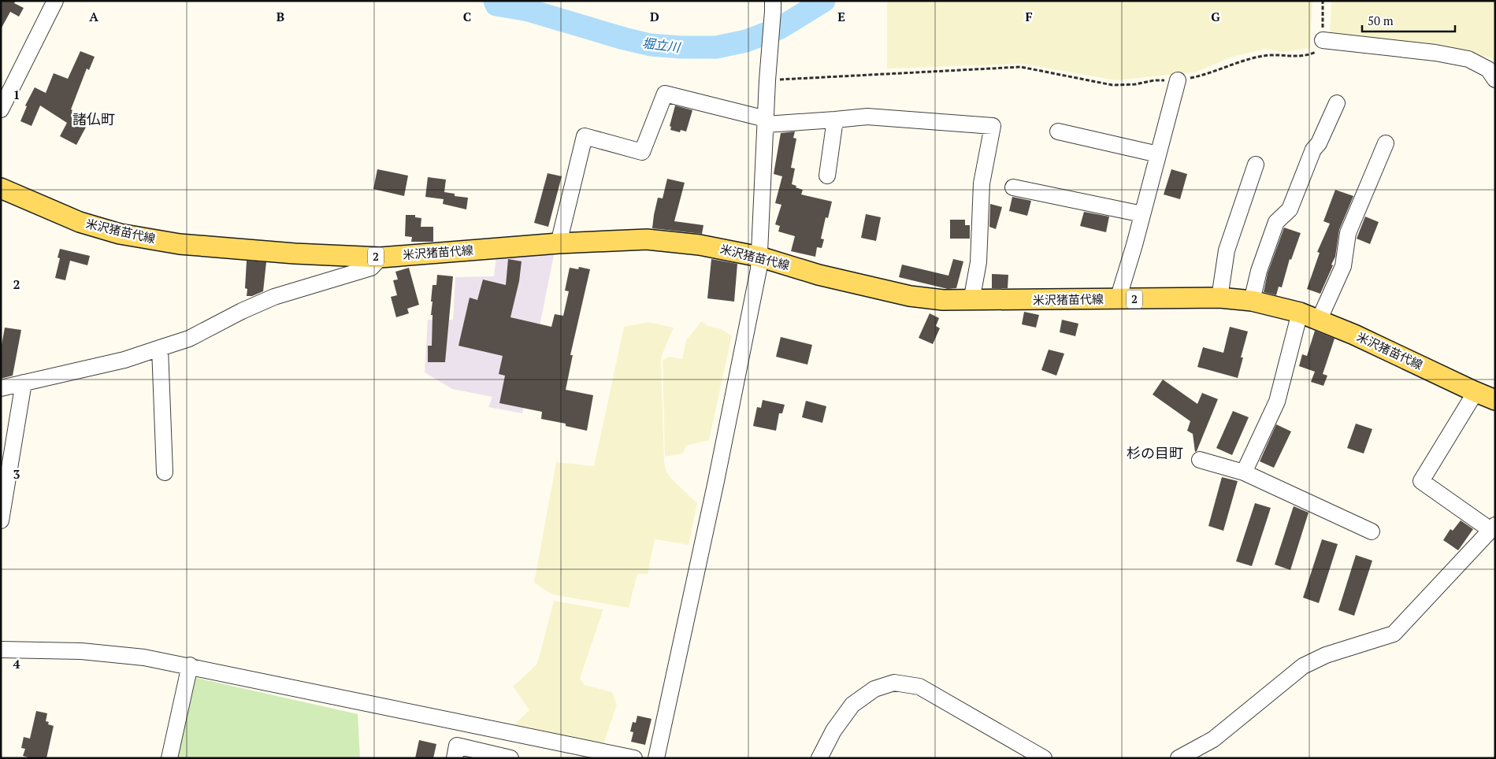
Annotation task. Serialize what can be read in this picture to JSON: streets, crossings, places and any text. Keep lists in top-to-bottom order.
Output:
{
  "streets": {
    "main road": ["米沢猪苗代線", "2"]
  },
  "districts": ["諸仏町", "杉の目町"],
  "water": ["堀立川"],
  "scale_bar": "50 m",
  "grid": {
    "columns": [
      "A",
      "B",
      "C",
      "D",
      "E",
      "F",
      "G"
    ],
    "rows": [
      "1",
      "2",
      "3",
      "4"
    ]
  }
}
